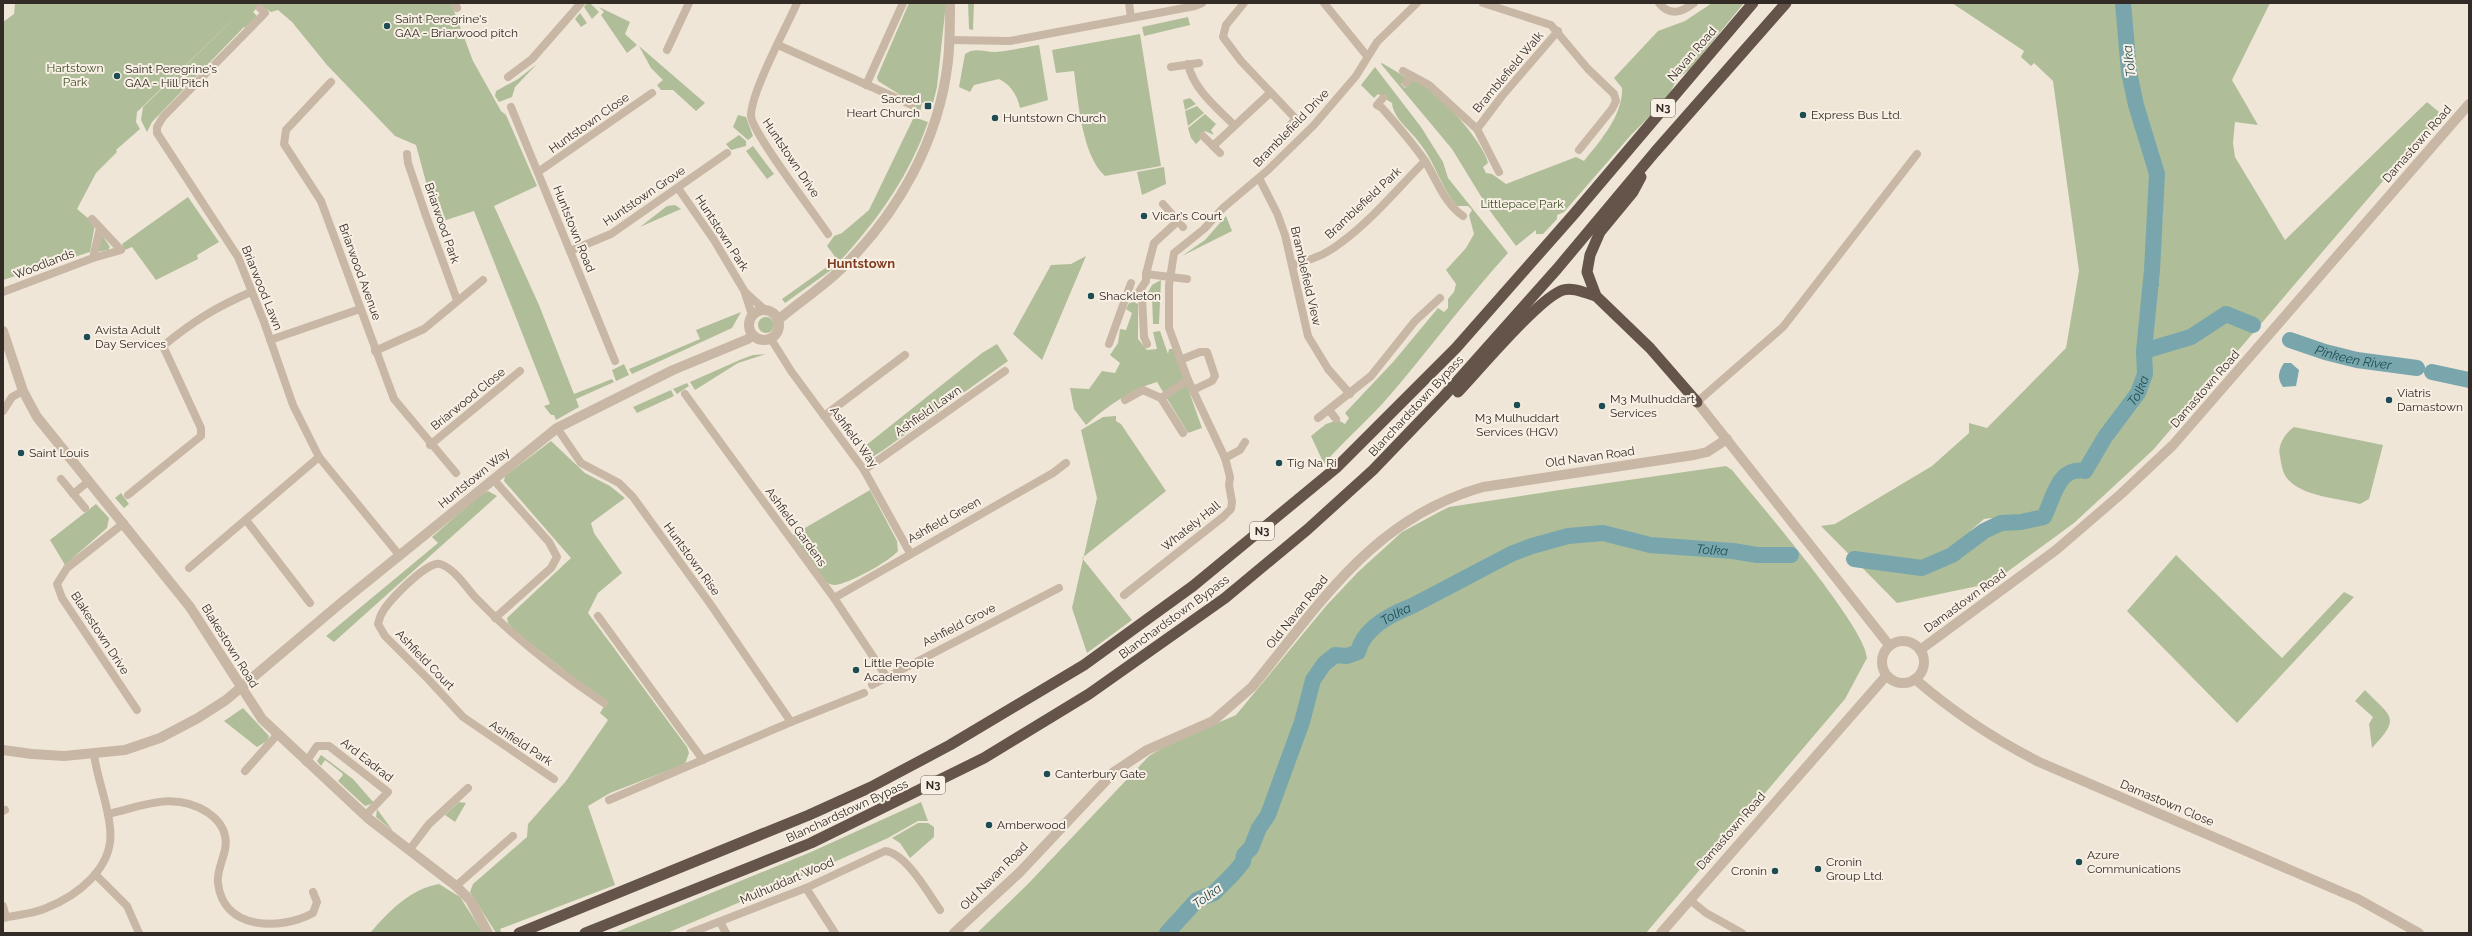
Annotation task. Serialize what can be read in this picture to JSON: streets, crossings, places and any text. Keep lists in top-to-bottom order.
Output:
{
  "streets": {
    "highway": ["Navan Road", "N3", "Blanchardstown Bypass"],
    "street": [
      "Bramblefield Walk",
      "Huntstown Close",
      "Bramblefield Drive",
      "Damastown Road",
      "Huntstown Drive",
      "Huntstown Grove",
      "Bramblefield Park",
      "Briarwood Park",
      "Huntstown Road",
      "Huntstown Park",
      "Woodlands",
      "Briarwood Avenue",
      "Bramblefield View",
      "Briarwood Lawn",
      "Briarwood Close",
      "Ashfield Lawn",
      "Ashfield Way",
      "Old Navan Road",
      "Huntstown Way",
      "Ashfield Green",
      "Whately Hall",
      "Ashfield Gardens",
      "Huntstown Rise",
      "Ashfield Grove",
      "Blakestown Drive",
      "Blakestown Road",
      "Ashfield Court",
      "Ashfield Park",
      "Ard Eadrad",
      "Damastown Close",
      "Mulhuddart Wood"
    ]
  },
  "crossings": [
    ["Navan Road", "Blanchardstown Bypass"],
    ["N3", "Blanchardstown Bypass"],
    ["Huntstown Close", "Huntstown Road"],
    ["Bramblefield Drive", "Bramblefield View"],
    ["Bramblefield Drive", "Whately Hall"],
    ["Damastown Road", "Damastown Close"],
    ["Huntstown Grove", "Huntstown Road"],
    ["Huntstown Grove", "Huntstown Park"],
    ["Bramblefield Park", "Bramblefield View"],
    ["Huntstown Park", "Ashfield Way"],
    ["Huntstown Park", "Huntstown Way"],
    ["Briarwood Avenue", "Briarwood Close"],
    ["Briarwood Lawn", "Huntstown Way"],
    ["Ashfield Lawn", "Ashfield Way"],
    ["Ashfield Way", "Huntstown Way"],
    ["Ashfield Way", "Ashfield Green"],
    ["Huntstown Way", "Huntstown Rise"],
    ["Huntstown Way", "Blakestown Road"],
    ["Ashfield Green", "Ashfield Gardens"],
    ["Ashfield Gardens", "Ashfield Grove"],
    ["Blakestown Drive", "Blakestown Road"],
    ["Blakestown Road", "Ard Eadrad"],
    ["Ashfield Court", "Ashfield Park"]
  ],
  "districts": ["Huntstown"],
  "water": ["Tolka", "Pinkeen River"],
  "parks": ["Hartstown Park", "Littlepace Park"],
  "places": {
    "other": [
      "Saint Peregrine's GAA - Briarwood pitch",
      "Saint Peregrine's GAA - Hill Pitch",
      "Express Bus Ltd.",
      "Huntstown Church",
      "Vicar's Court",
      "Shackleton",
      "Avista Adult Day Services",
      "Viatris Damastown",
      "M3 Mulhuddart Services (HGV)",
      "M3 Mulhuddart Services",
      "Saint Louis",
      "Tig Na Ri",
      "Little People Academy",
      "Canterbury Gate",
      "Amberwood",
      "Azure Communications",
      "Cronin Group Ltd.",
      "Cronin"
    ],
    "transit": ["Sacred Heart Church"]
  }
}
